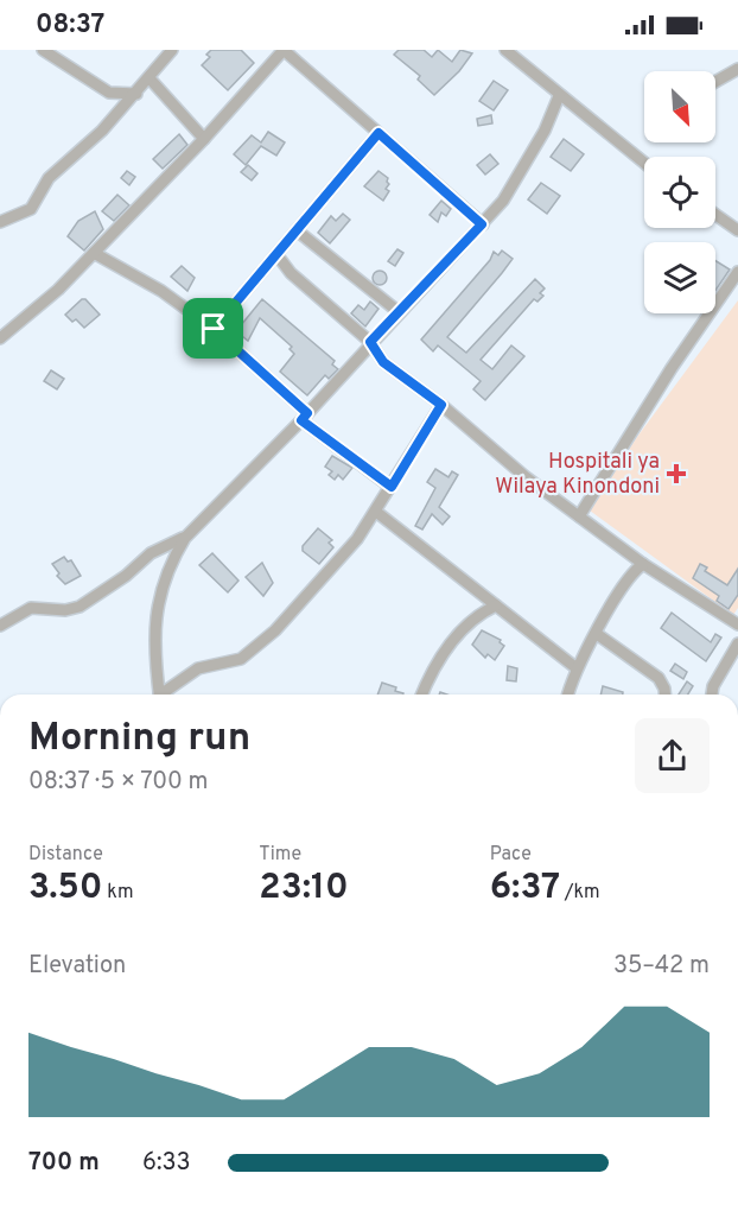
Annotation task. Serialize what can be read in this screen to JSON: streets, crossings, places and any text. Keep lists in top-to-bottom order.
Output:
{
  "places": {
    "health": ["Hospitali ya Wilaya Kinondoni"]
  },
  "north": "bottom right",
  "page": {
    "status": "08:37",
    "heading": ["Morning run", "08:37 · 5 × 700 m"],
    "stats": [
      ["Distance", "3.50 km"],
      ["Time", "23:10"],
      ["Pace", "6:37 /km"]
    ],
    "chart": ["Elevation", "35–42 m"],
    "list": [
      {
        "name": "700 m",
        "note": "6:33"
      }
    ]
  }
}
